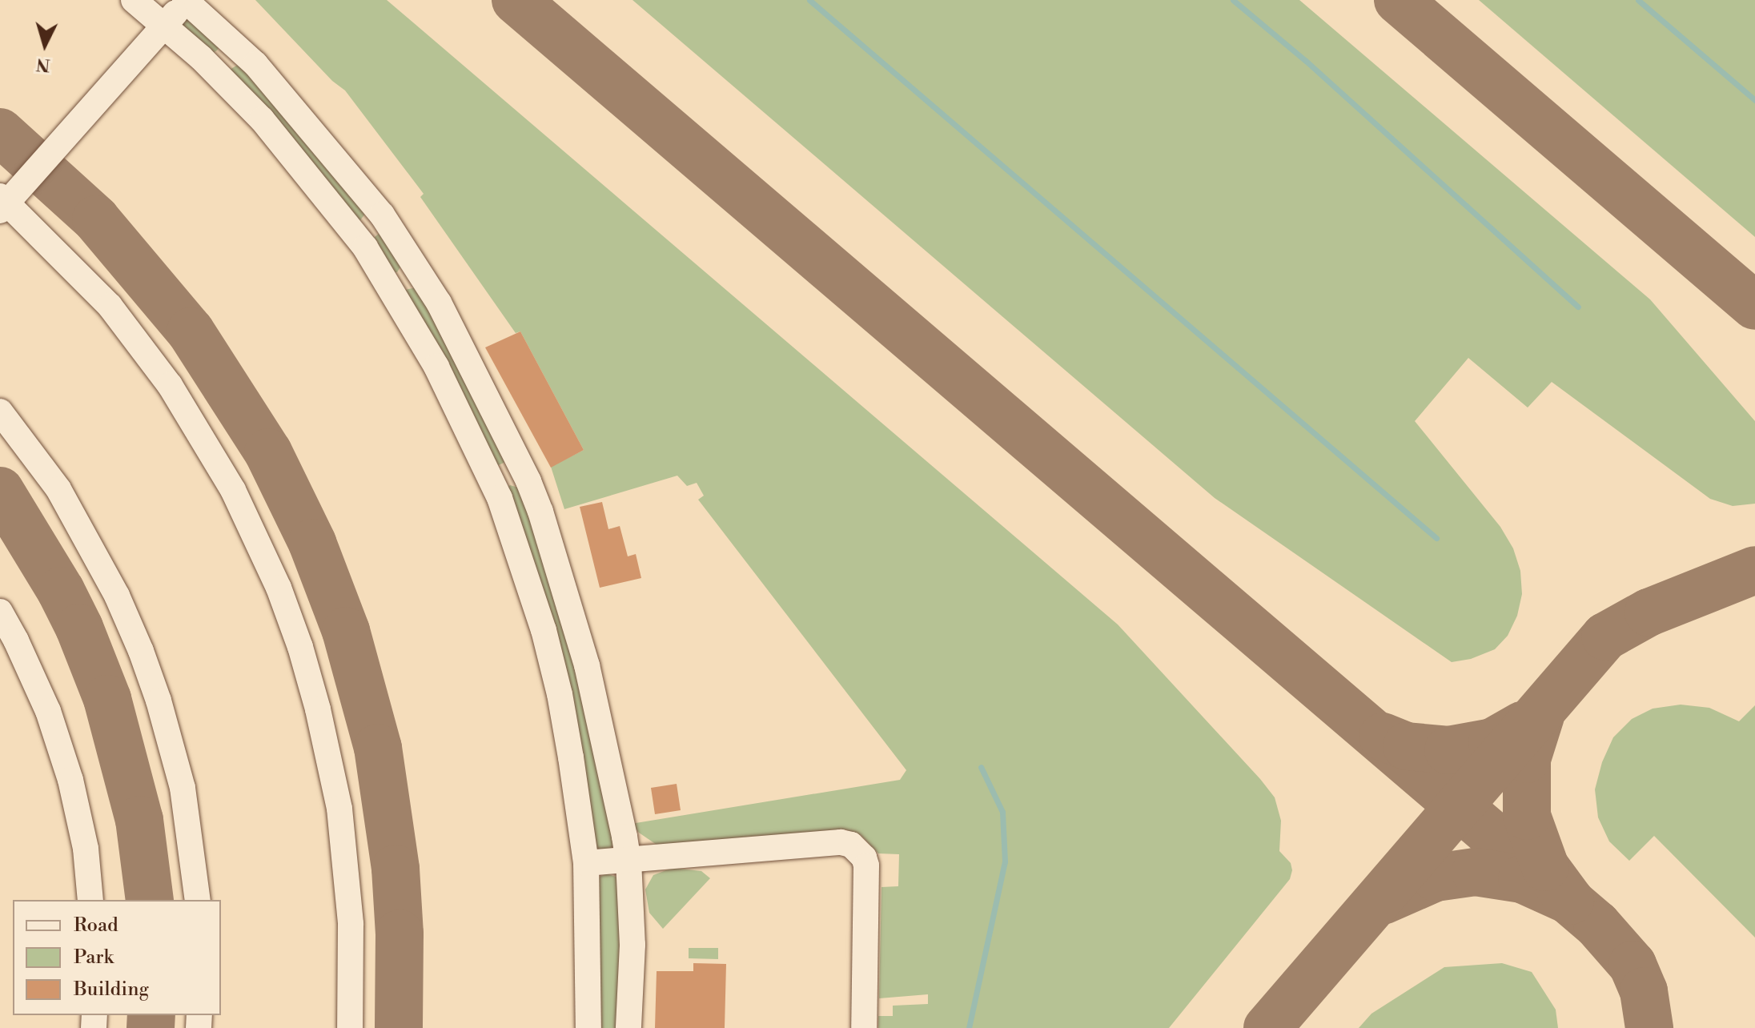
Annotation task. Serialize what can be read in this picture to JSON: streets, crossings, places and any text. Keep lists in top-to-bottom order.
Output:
{
  "legend": ["Road", "Park", "Building"],
  "north": "bottom"
}
